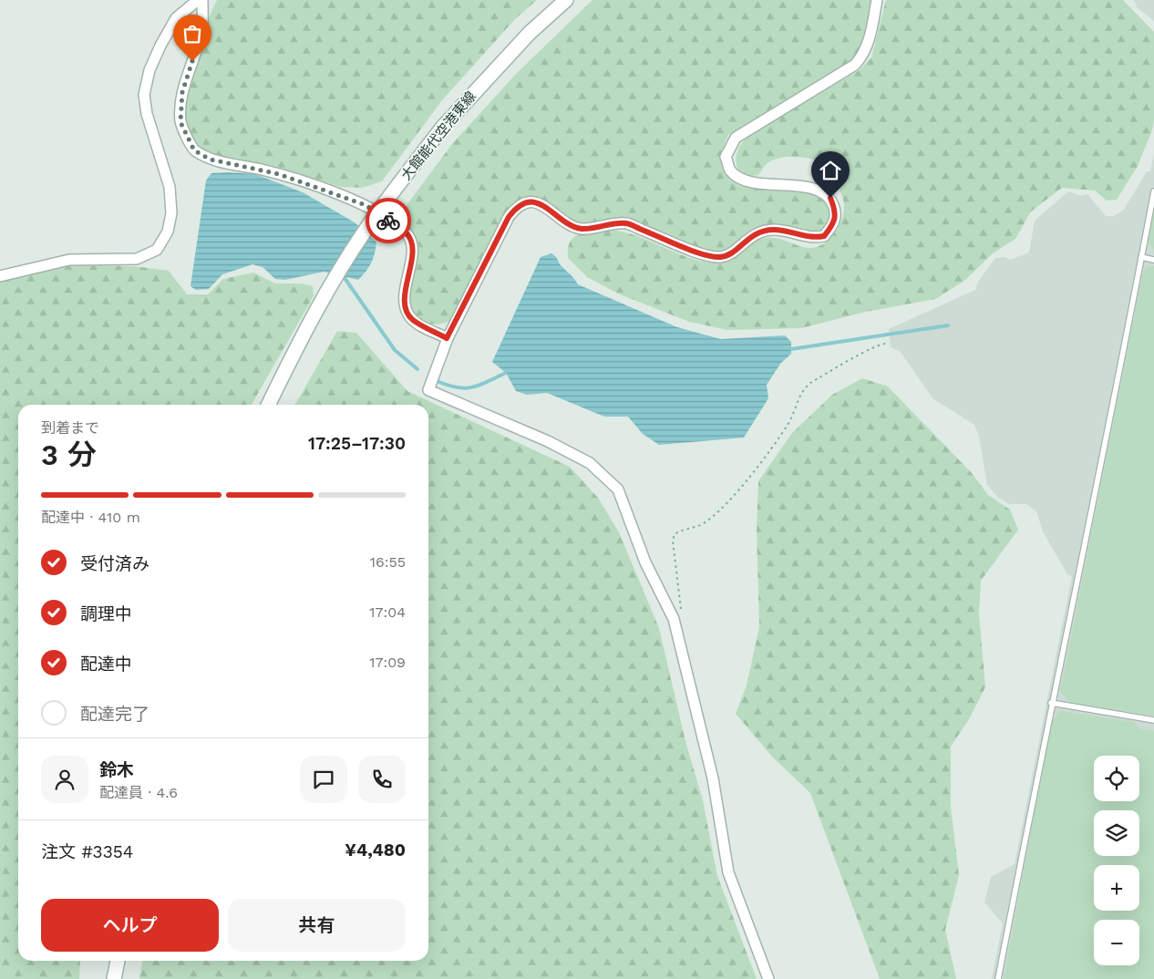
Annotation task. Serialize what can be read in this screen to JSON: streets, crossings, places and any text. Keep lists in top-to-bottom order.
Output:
{
  "streets": {
    "main road": ["大館能代空港東線"]
  },
  "page": {
    "heading": ["3 分", "到着まで", "17:25–17:30"],
    "panel": [
      "鈴木",
      "配達員 · 4.6",
      "注文 #3354",
      "¥4,480"
    ],
    "bar": "配達中 · 410 m",
    "list": [
      ["受付済み", "16:55"],
      ["調理中", "17:04"],
      ["配達中", "17:09"],
      "配達完了"
    ],
    "map_buttons": ["+", "−"],
    "buttons": ["ヘルプ", "共有"]
  }
}
